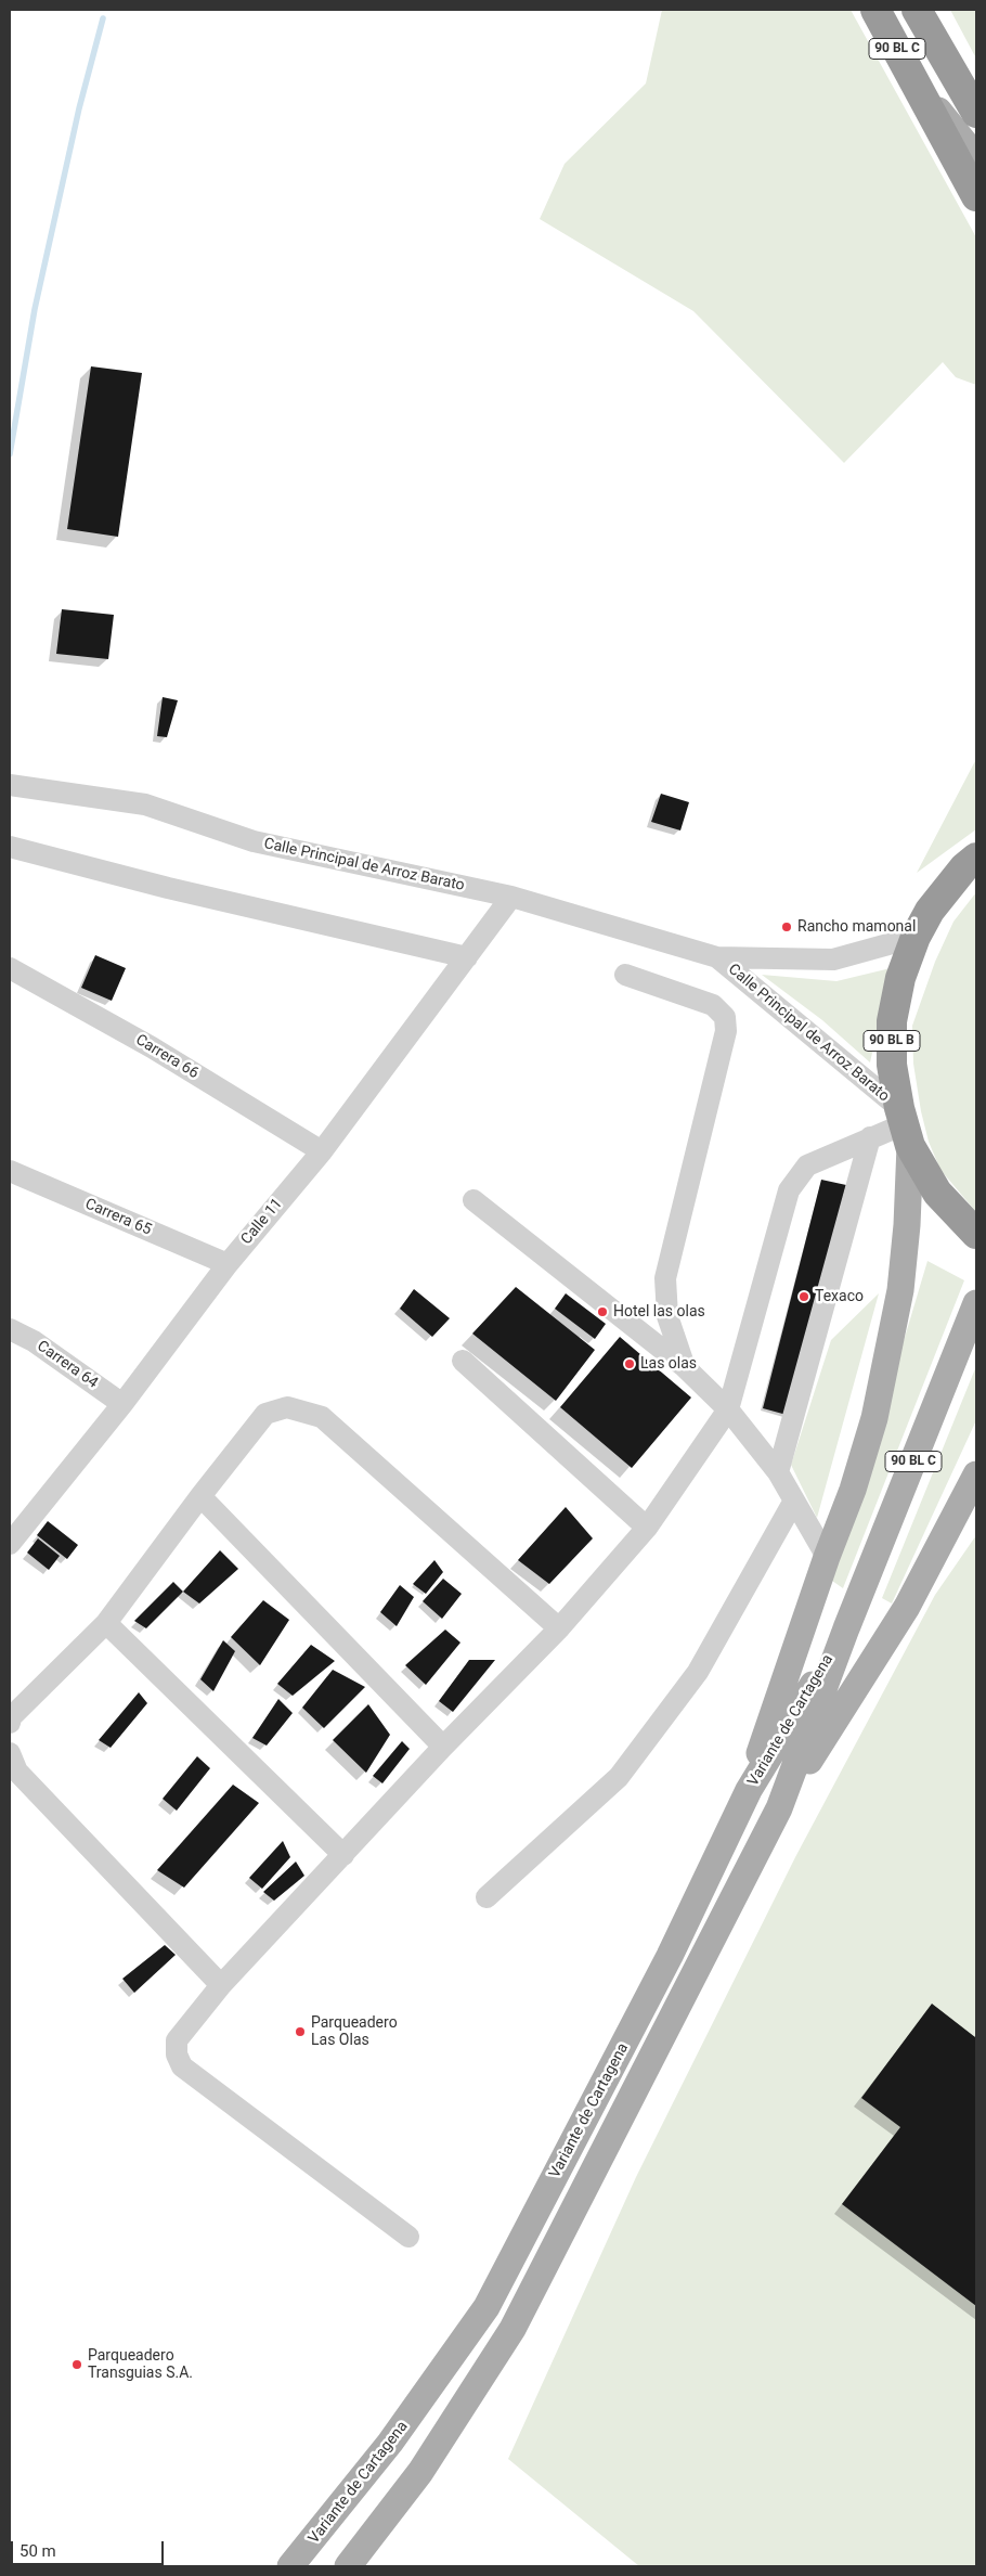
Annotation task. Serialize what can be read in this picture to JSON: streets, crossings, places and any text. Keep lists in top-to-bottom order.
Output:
{
  "streets": {
    "highway": ["90 BL C", "90 BL B"],
    "main road": ["Variante de Cartagena"],
    "street": [
      "Calle Principal de Arroz Barato",
      "Carrera 66",
      "Carrera 65",
      "Calle 11",
      "Carrera 64"
    ]
  },
  "crossings": [
    ["Calle Principal de Arroz Barato", "90 BL B"],
    ["Calle Principal de Arroz Barato", "Calle 11"],
    ["Carrera 66", "Calle 11"],
    ["Carrera 65", "Calle 11"],
    ["Calle 11", "Carrera 64"]
  ],
  "places": [
    "Rancho mamonal",
    "Texaco",
    "Hotel las olas",
    "Las olas",
    "Parqueadero Las Olas",
    "Parqueadero Transguias S.A."
  ],
  "scale_bar": "50 m"
}
